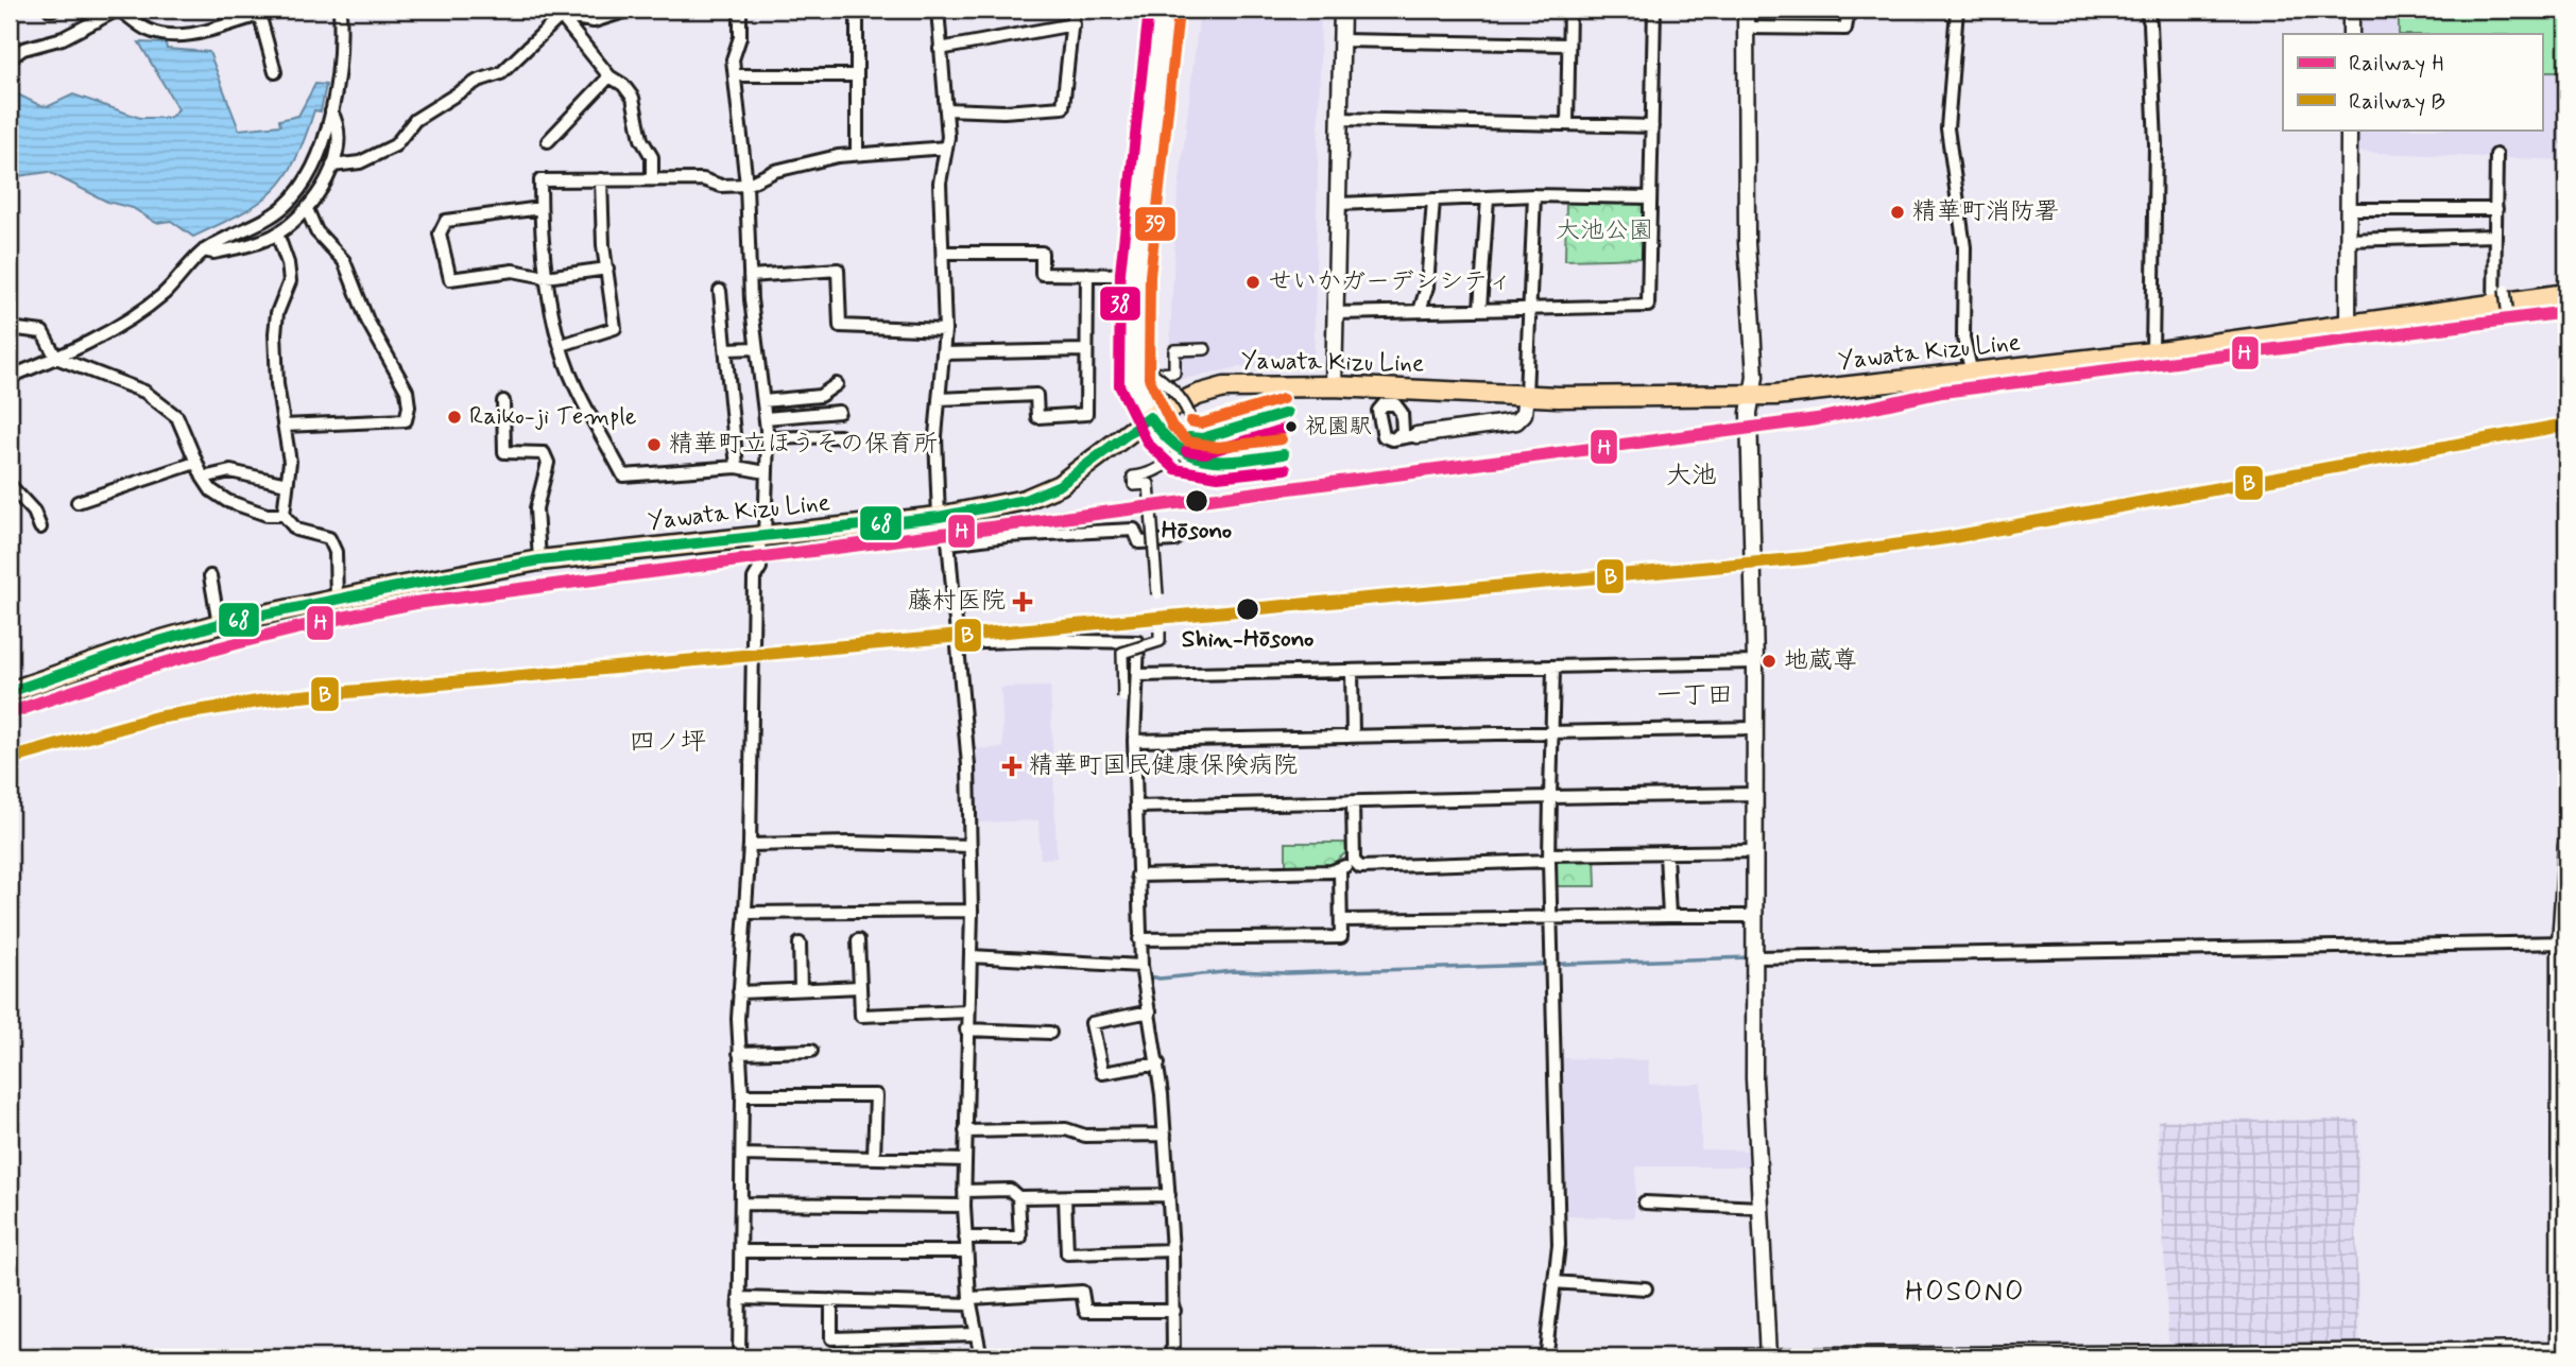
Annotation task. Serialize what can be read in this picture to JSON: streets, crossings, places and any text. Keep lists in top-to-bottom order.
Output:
{
  "streets": {
    "main road": ["Yawata Kizu Line"]
  },
  "districts": [
    "大池",
    "一丁田",
    "四ノ坪",
    "HOSONO"
  ],
  "parks": ["大池公園"],
  "places": {
    "other": [
      "精華町消防署",
      "せいかガーデンシティ",
      "Raiko-ji Temple",
      "祝園駅",
      "精華町立ほうその保育所",
      "Hōsono",
      "Shin-Hōsono",
      "地蔵尊"
    ],
    "health": ["藤村医院", "精華町国民健康保険病院"]
  },
  "lines": [
    "transit line 38",
    "transit line 39",
    "rail line H",
    "transit line 68",
    "rail line B"
  ],
  "legend": ["Railway H", "Railway B"]
}
